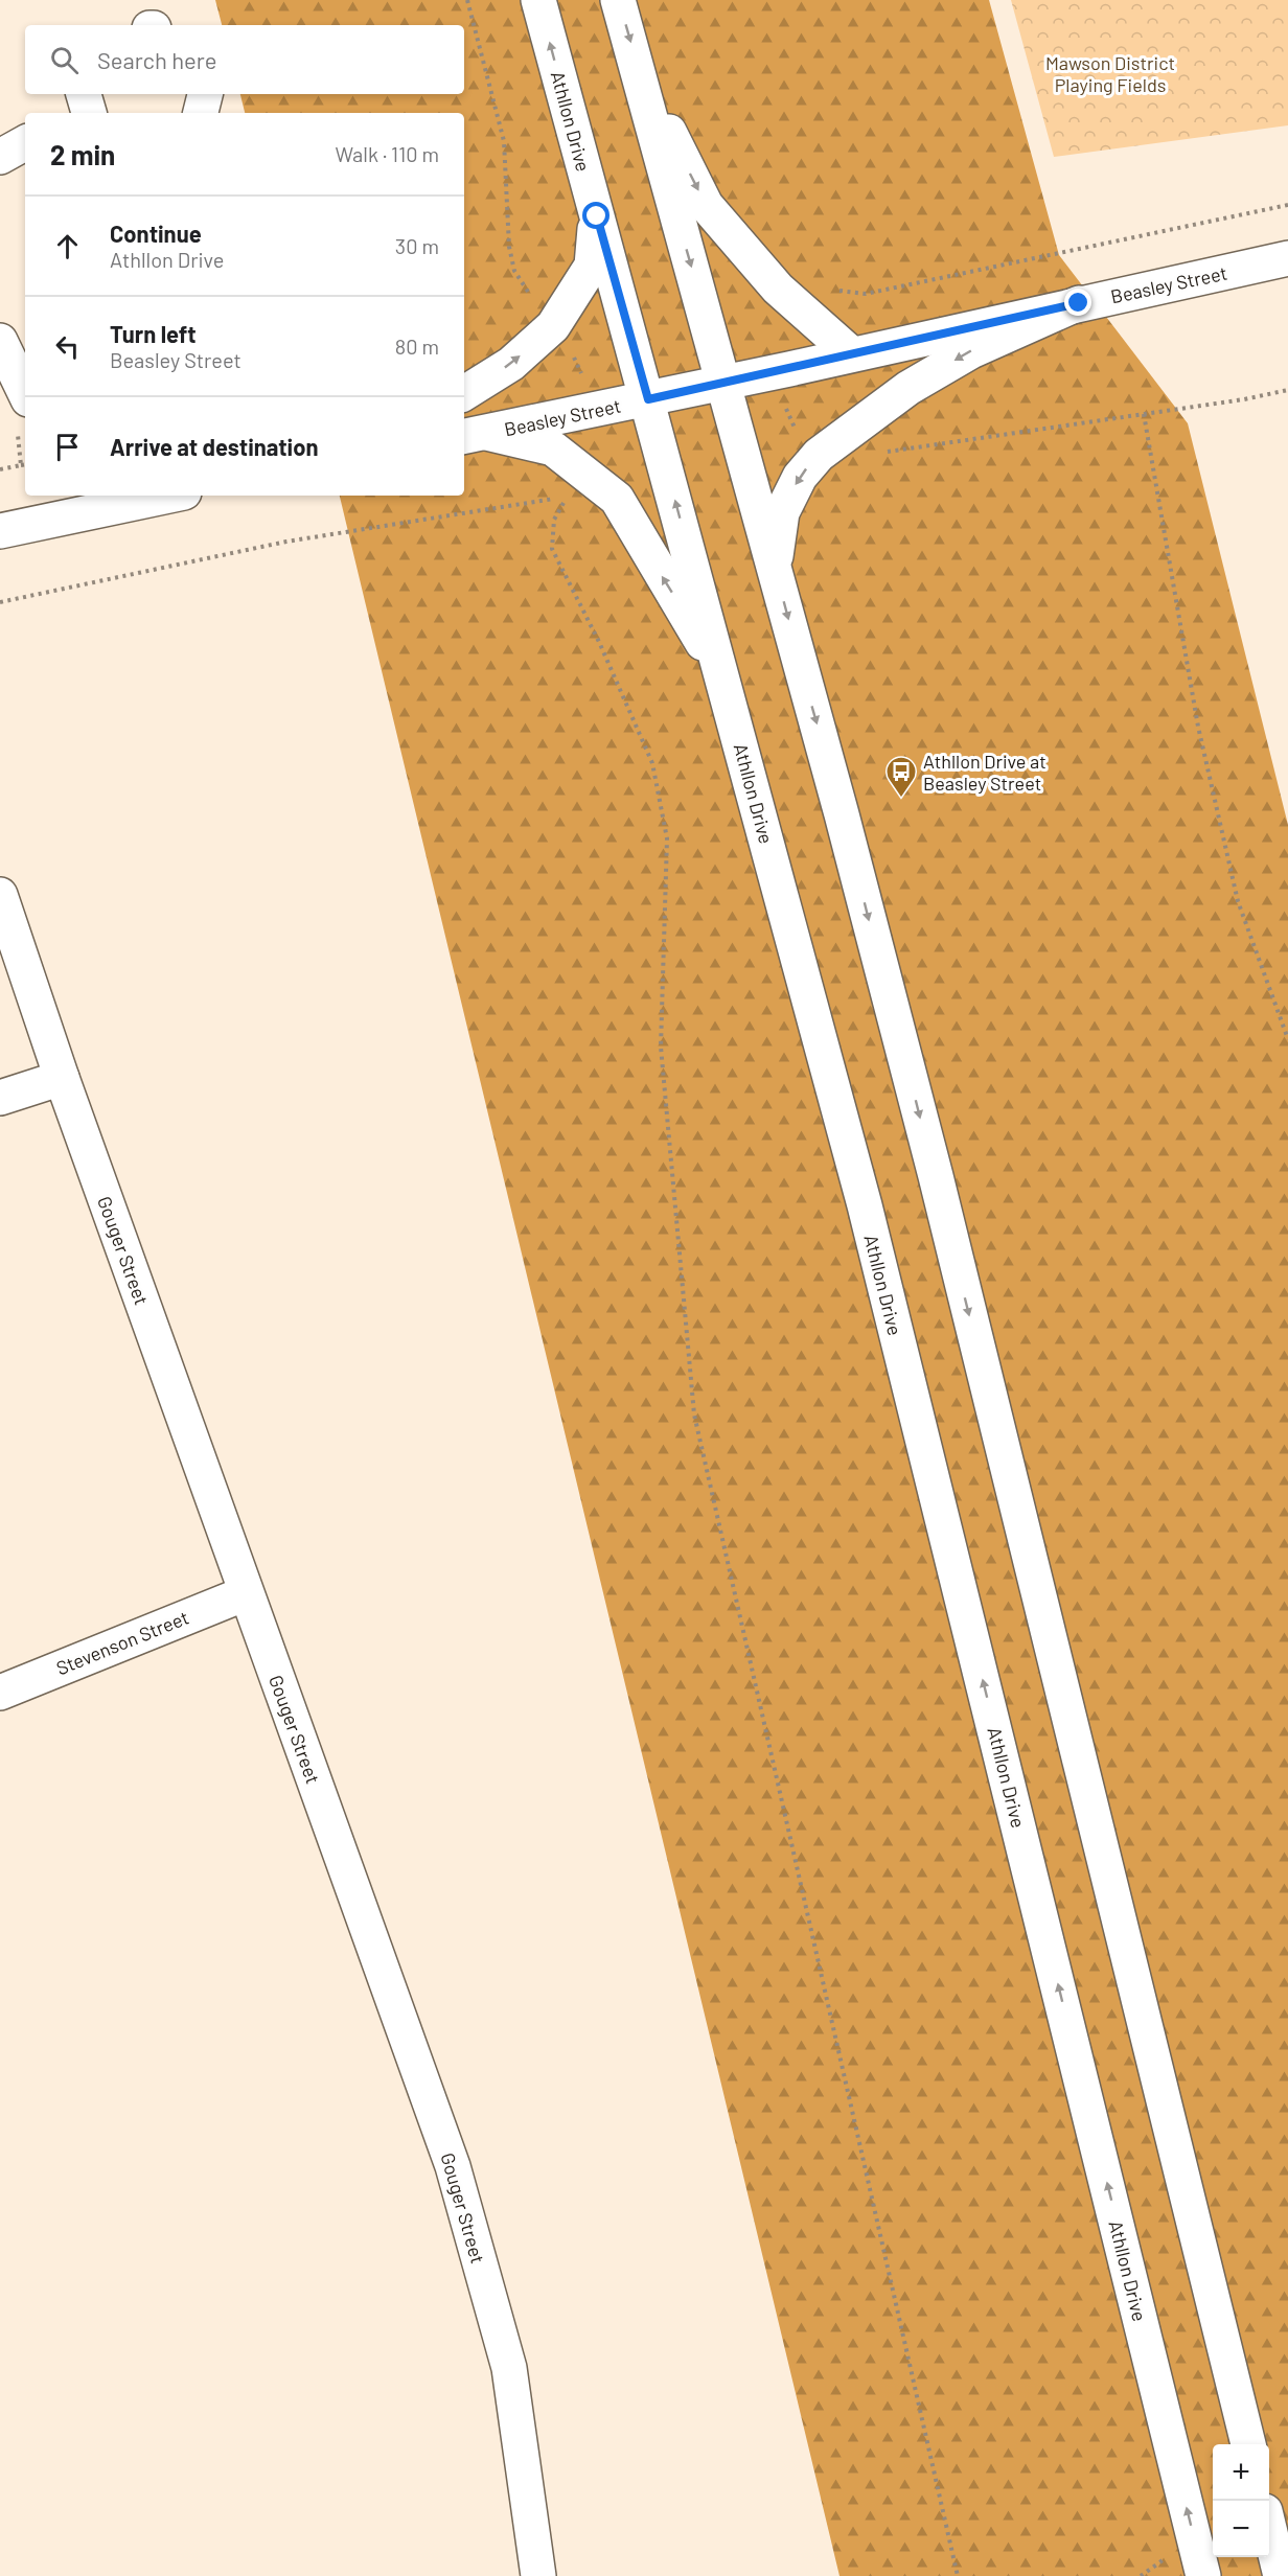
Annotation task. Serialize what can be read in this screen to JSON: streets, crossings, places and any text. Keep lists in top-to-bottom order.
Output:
{
  "streets": {
    "main road": [
      "Athllon Drive",
      "Beasley Street",
      "Gouger Street",
      "Stevenson Street"
    ]
  },
  "crossings": [
    ["Athllon Drive", "Beasley Street"],
    ["Gouger Street", "Stevenson Street"]
  ],
  "parks": ["Mawson District Playing Fields"],
  "places": {
    "bus stop": ["Athllon Drive at Beasley Street"]
  },
  "page": {
    "search": "Search here",
    "heading": ["2 min", "Walk · 110 m"],
    "list": [
      ["Continue", "Athllon Drive", "30 m"],
      ["Turn left", "Beasley Street", "80 m"],
      "Arrive at destination"
    ],
    "map_buttons": ["+", "−"]
  }
}
